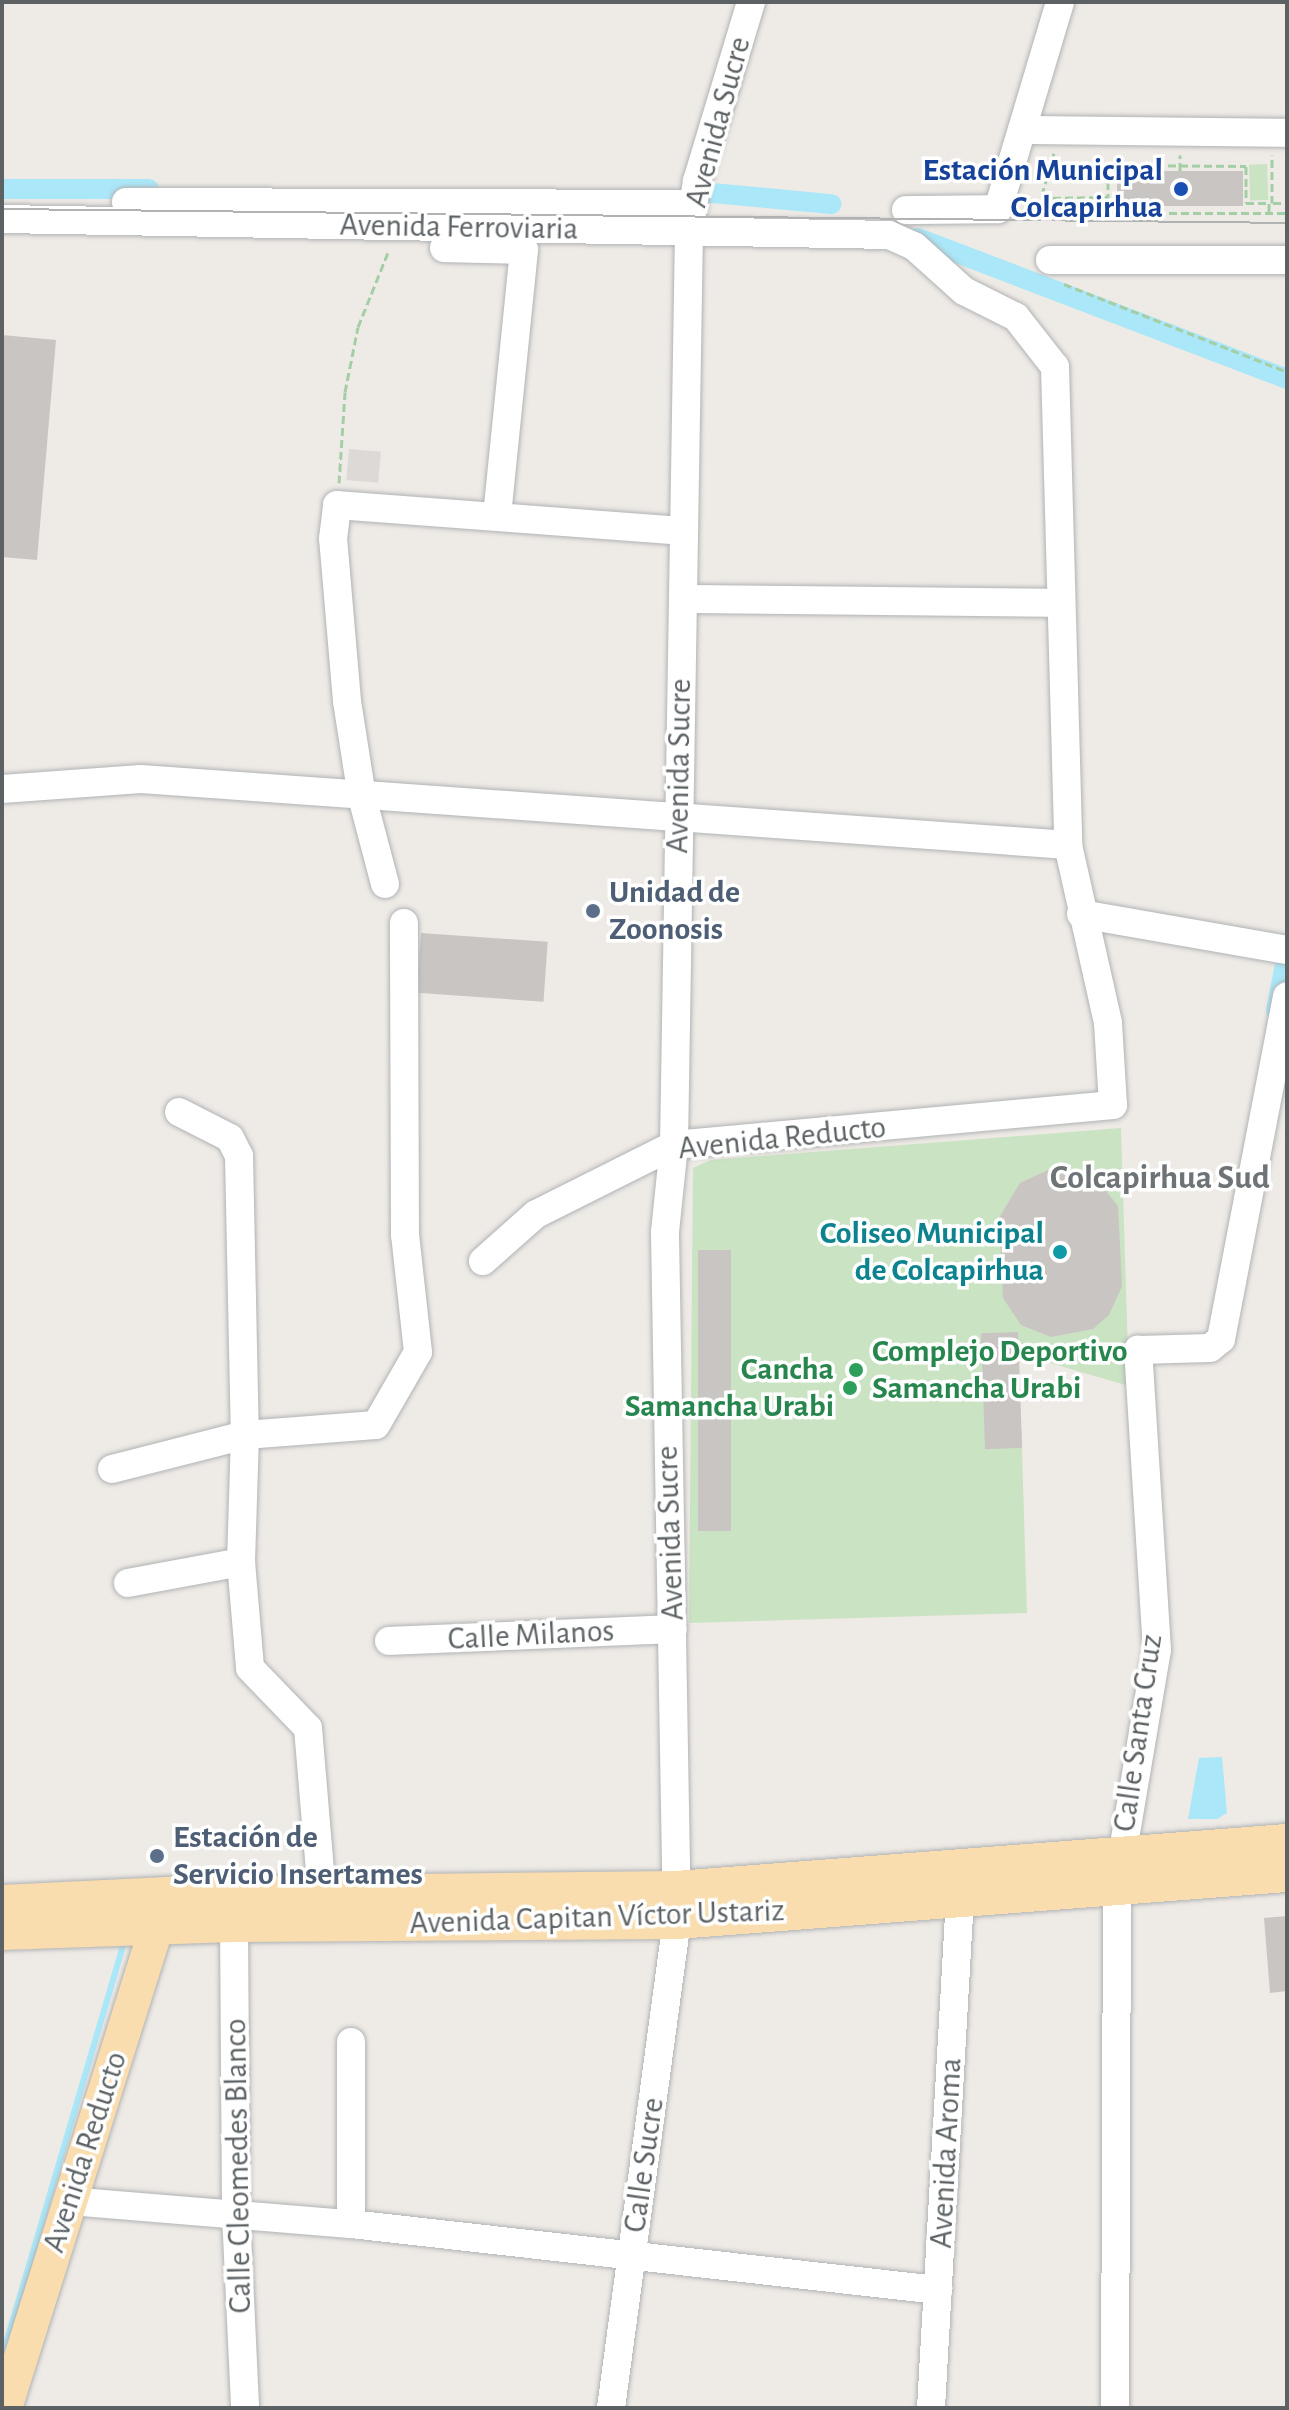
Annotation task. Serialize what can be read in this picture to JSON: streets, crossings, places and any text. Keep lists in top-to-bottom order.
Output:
{
  "streets": {
    "main road": ["Avenida Reducto", "Avenida Capitan Víctor Ustariz"],
    "street": [
      "Avenida Sucre",
      "Avenida Ferroviaria",
      "Calle Milanos",
      "Calle Santa Cruz",
      "Avenida Aroma",
      "Calle Sucre",
      "Calle Cleomedes Blanco"
    ]
  },
  "crossings": [
    ["Avenida Sucre", "Avenida Ferroviaria"],
    ["Avenida Sucre", "Avenida Reducto"],
    ["Avenida Sucre", "Calle Milanos"],
    ["Avenida Sucre", "Avenida Capitan Víctor Ustariz"],
    ["Avenida Sucre", "Calle Sucre"],
    ["Avenida Reducto", "Avenida Capitan Víctor Ustariz"],
    ["Calle Santa Cruz", "Avenida Capitan Víctor Ustariz"],
    ["Avenida Capitan Víctor Ustariz", "Avenida Aroma"],
    ["Avenida Capitan Víctor Ustariz", "Calle Sucre"],
    ["Avenida Capitan Víctor Ustariz", "Calle Cleomedes Blanco"]
  ],
  "districts": ["Colcapirhua Sud"],
  "places": [
    "Estación Municipal Colcapirhua",
    "Unidad de Zoonosis",
    "Coliseo Municipal de Colcapirhua",
    "Complejo Deportivo Samancha Urabi",
    "Cancha Samancha Urabi",
    "Estación de Servicio Insertames"
  ]
}
